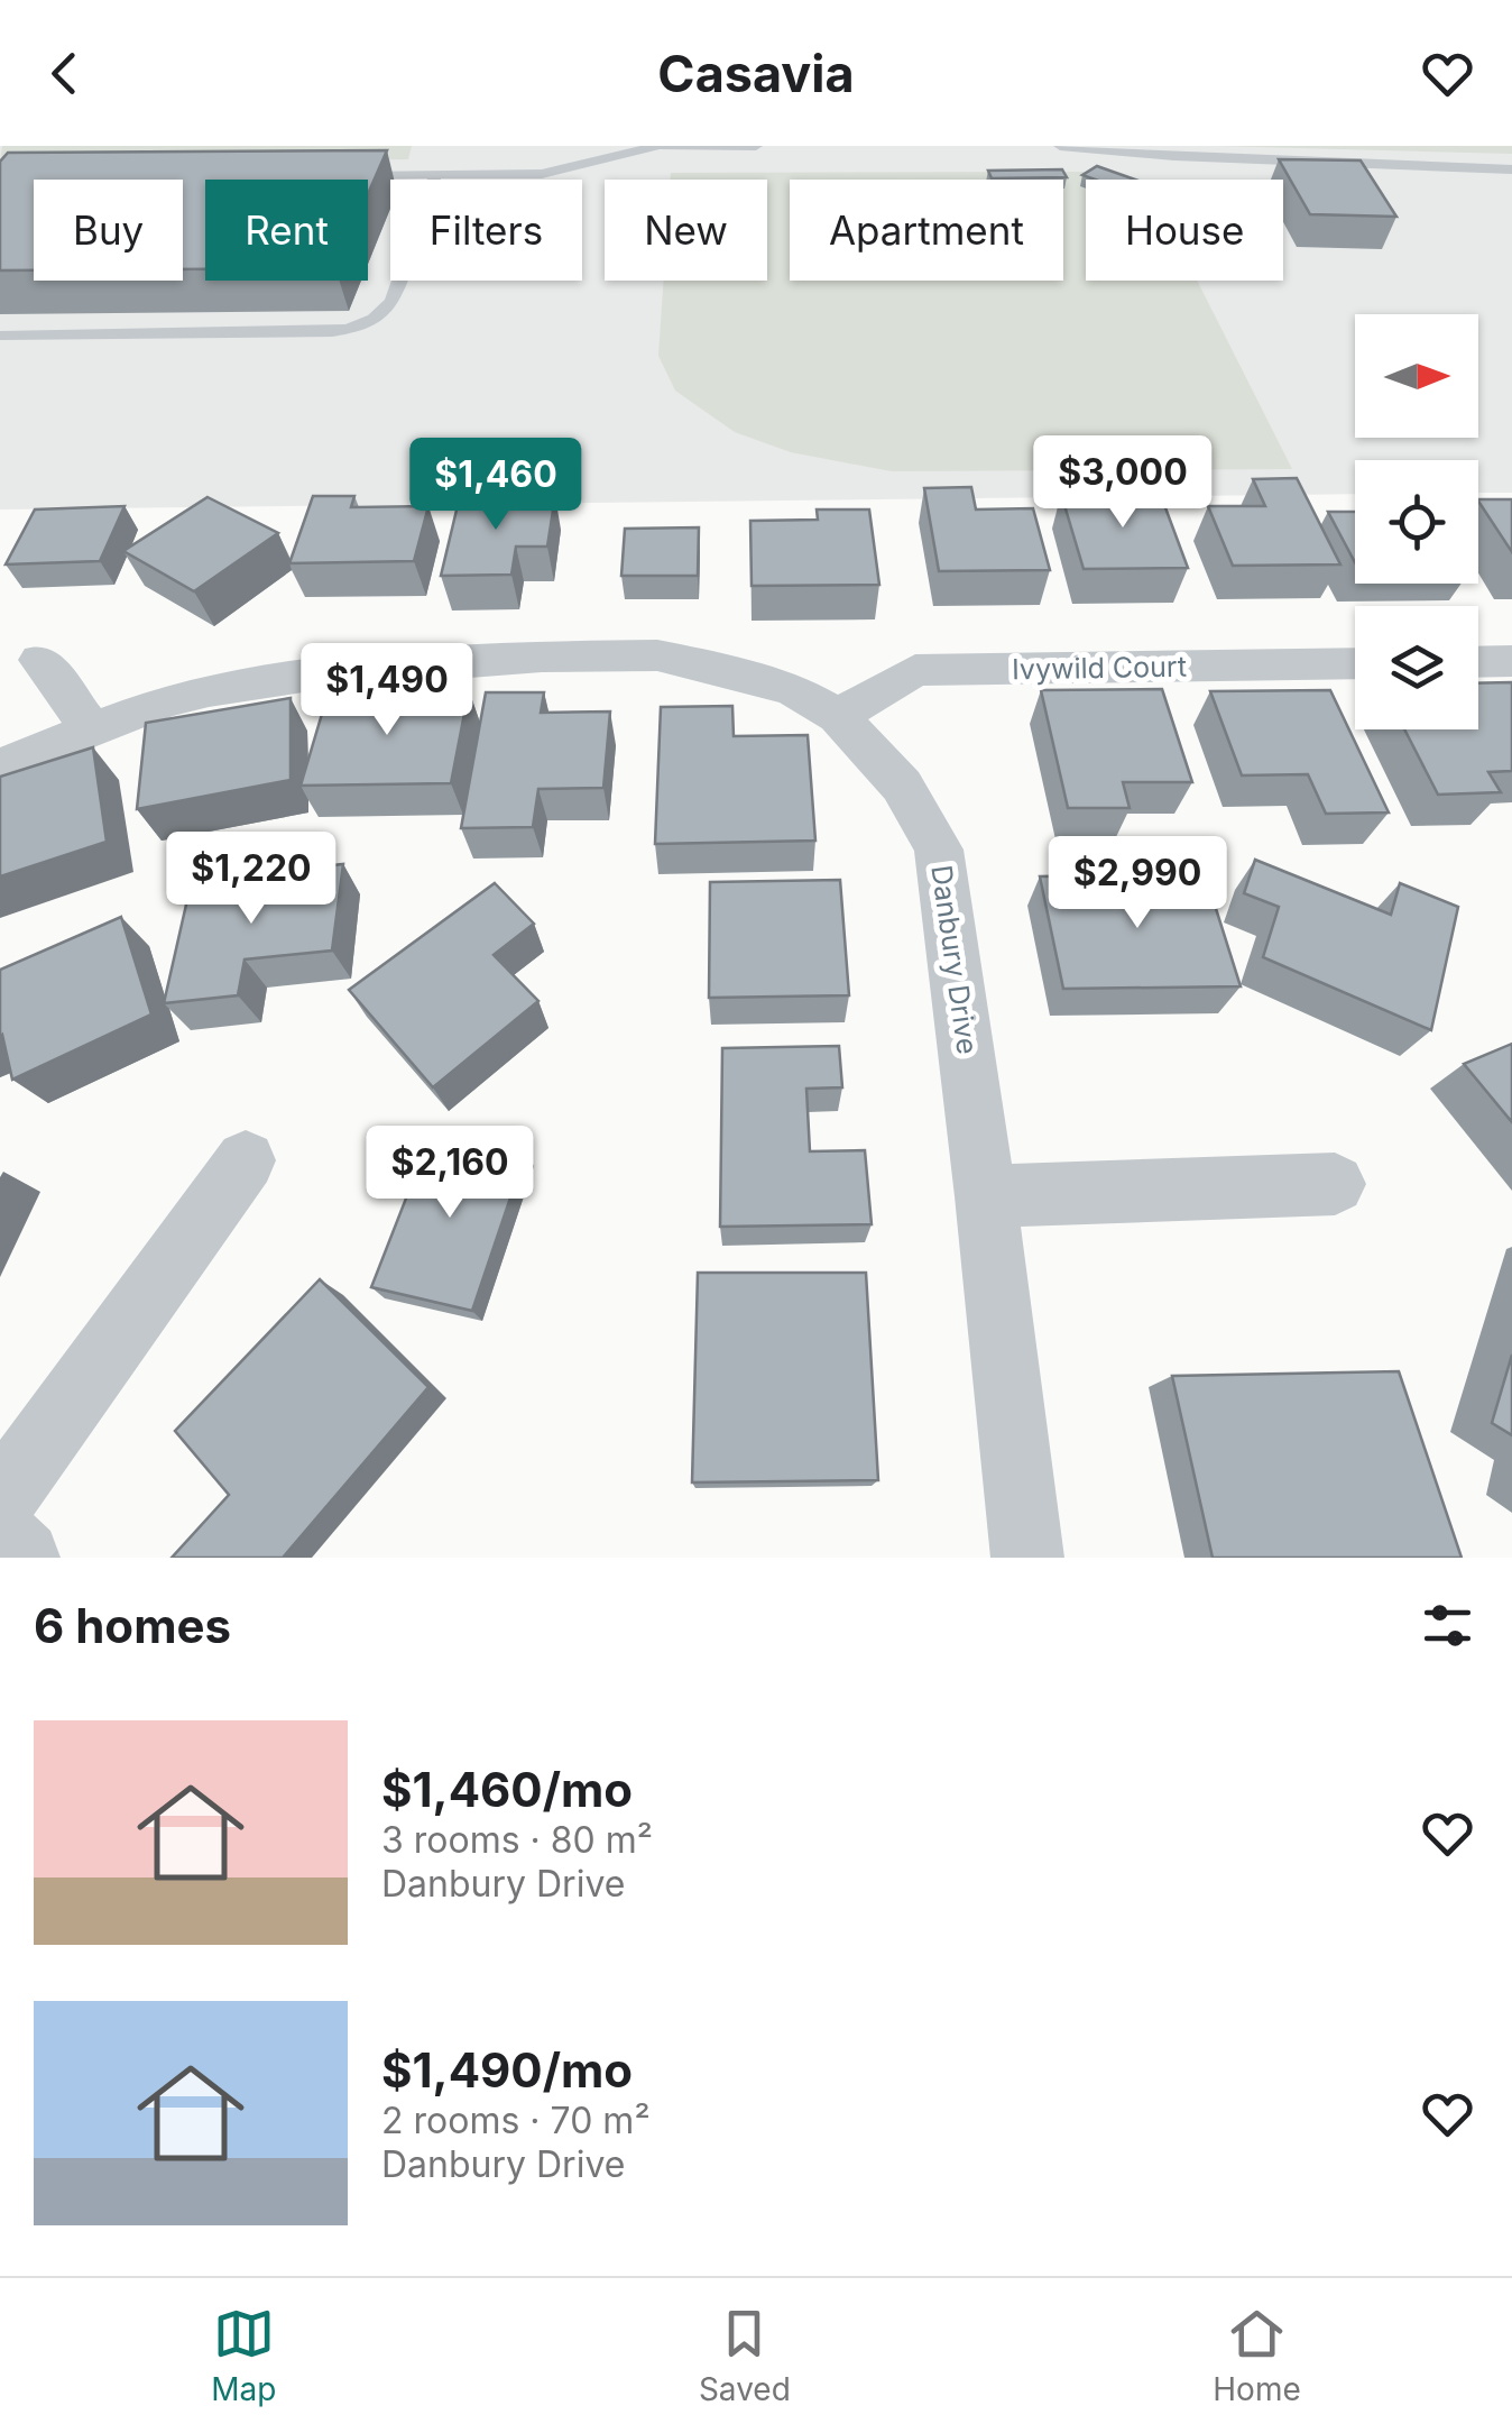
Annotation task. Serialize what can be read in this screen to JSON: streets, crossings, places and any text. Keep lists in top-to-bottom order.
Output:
{
  "streets": {
    "street": ["Ivywild Court", "Danbury Drive"]
  },
  "crossings": [
    ["Ivywild Court", "Danbury Drive"]
  ],
  "north": "right",
  "page": {
    "header": "Casavia",
    "chip": [
      "Buy",
      "Rent",
      "Filters",
      "New",
      "Apartment",
      "House"
    ],
    "price": [
      "$3,000",
      "$1,460",
      "$1,490",
      "$1,220",
      "$2,990",
      "$2,160"
    ],
    "heading": "6 homes",
    "list": [
      {
        "name": "$1,460/mo",
        "note": "3 rooms · 80 m² · Danbury Drive"
      },
      {
        "name": "$1,490/mo",
        "note": "2 rooms · 70 m² · Danbury Drive"
      }
    ],
    "tabs": ["Map", "Saved", "Home"]
  }
}
